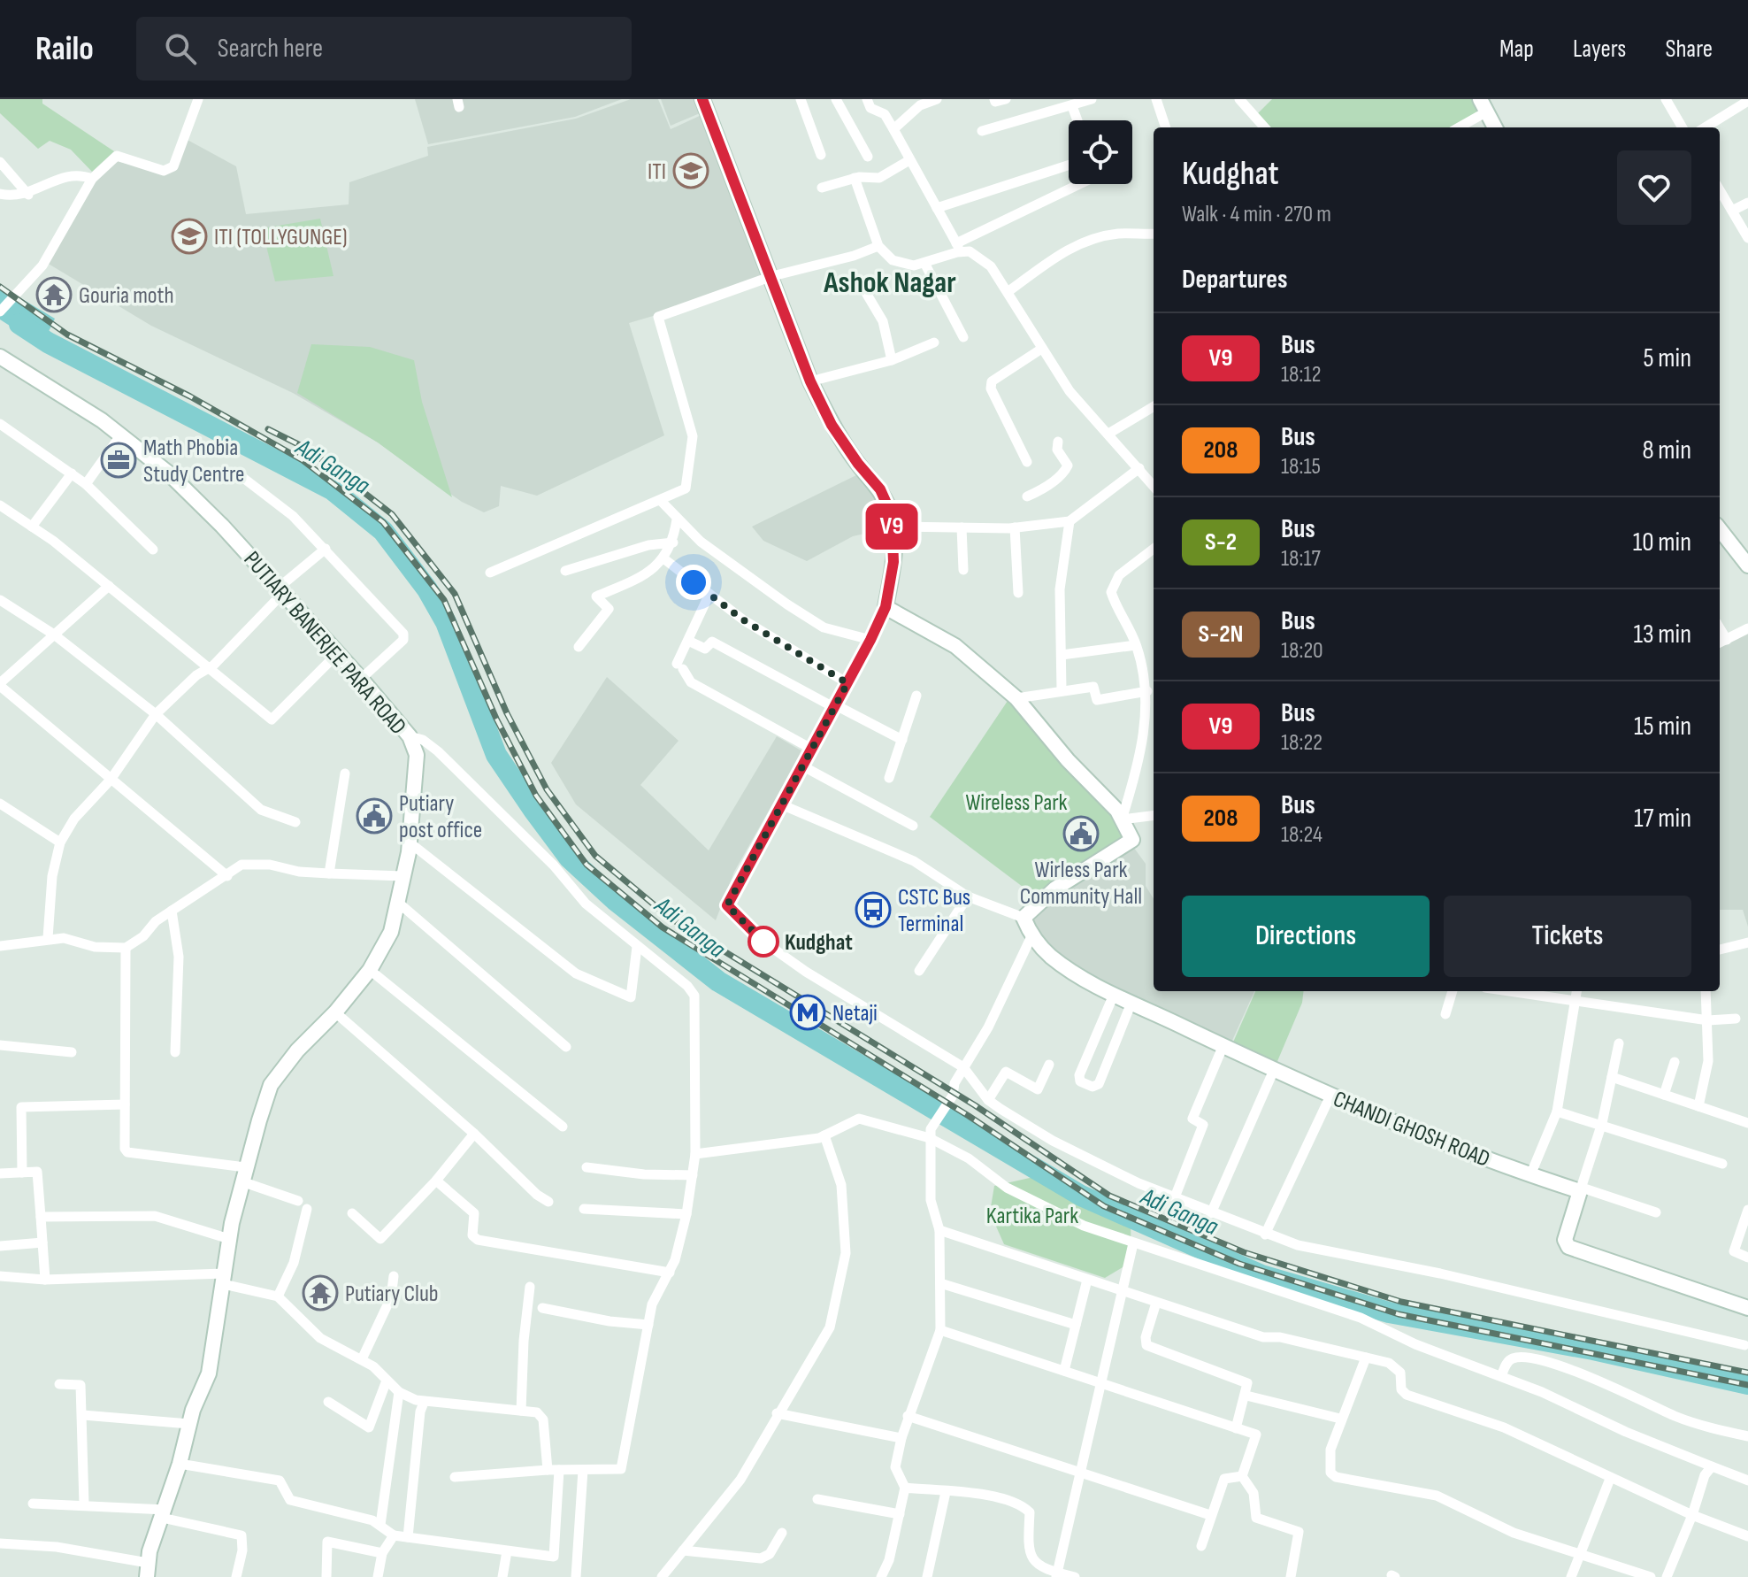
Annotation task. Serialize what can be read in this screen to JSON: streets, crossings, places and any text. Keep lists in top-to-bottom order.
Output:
{
  "streets": {
    "street": ["PUTIARY BANERJEE PARA ROAD", "CHANDI GHOSH ROAD"]
  },
  "districts": ["Ashok Nagar"],
  "water": ["Adi Ganga"],
  "parks": ["Wireless Park", "Kartika Park"],
  "places": {
    "school or university": ["ITI", "ITI (TOLLYGUNGE)"],
    "temple": ["Gouria moth", "Putiary Club"],
    "office": ["Math Phobia Study Centre"],
    "public building": ["Putiary post office", "Wirless Park Community Hall"],
    "bus stop": ["CSTC Bus Terminal"],
    "other": ["Kudghat"],
    "metro station": ["Netaji"]
  },
  "lines": ["bus line V9"],
  "page": {
    "header": "Railo",
    "search": "Search here",
    "nav": ["Map", "Layers", "Share"],
    "on_map": "V9",
    "heading": [
      ["Kudghat", "Walk · 4 min · 270 m"],
      "Departures"
    ],
    "list": [
      {
        "mark": "V9",
        "name": "Bus",
        "note": "18:12",
        "value": "5 min"
      },
      {
        "mark": "208",
        "name": "Bus",
        "note": "18:15",
        "value": "8 min"
      },
      {
        "mark": "S-2",
        "name": "Bus",
        "note": "18:17",
        "value": "10 min"
      },
      {
        "mark": "S-2N",
        "name": "Bus",
        "note": "18:20",
        "value": "13 min"
      },
      {
        "mark": "V9",
        "name": "Bus",
        "note": "18:22",
        "value": "15 min"
      },
      {
        "mark": "208",
        "name": "Bus",
        "note": "18:24",
        "value": "17 min"
      }
    ],
    "buttons": ["Directions", "Tickets"]
  }
}
